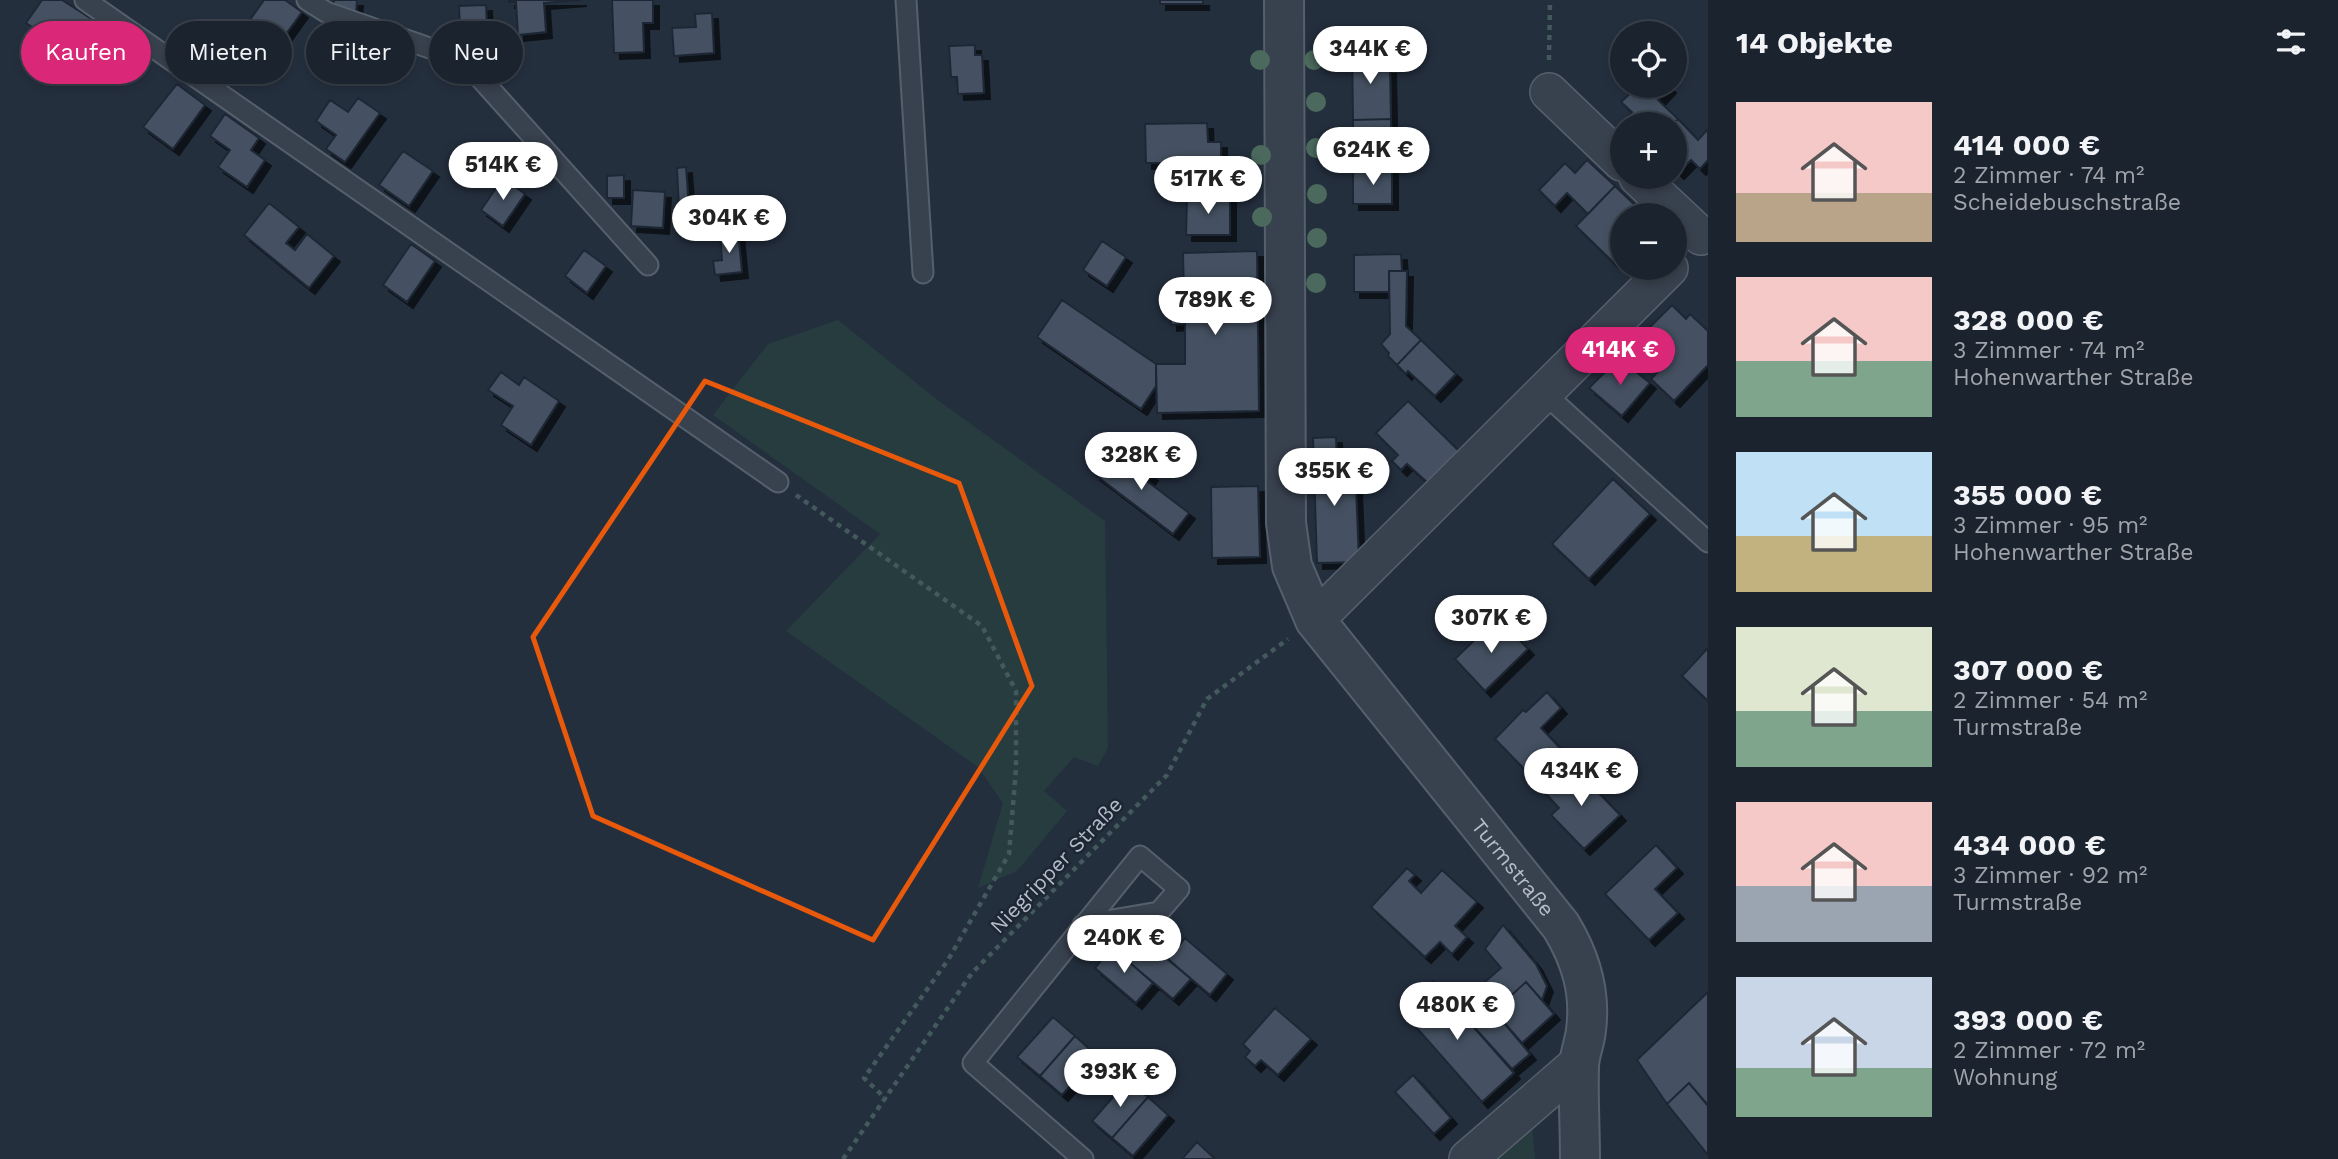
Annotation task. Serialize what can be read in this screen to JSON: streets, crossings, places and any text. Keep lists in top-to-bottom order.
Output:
{
  "streets": {
    "street": ["Turmstraße"],
    "path": ["Niegripper Straße"]
  },
  "crossings": [
    ["Niegripper Straße", "Turmstraße"]
  ],
  "page": {
    "heading": "14 Objekte",
    "map_buttons": ["+", "−"],
    "chip": [
      "Kaufen",
      "Mieten",
      "Filter",
      "Neu"
    ],
    "price": [
      "344K €",
      "624K €",
      "514K €",
      "517K €",
      "304K €",
      "789K €",
      "414K €",
      "328K €",
      "355K €",
      "307K €",
      "434K €",
      "240K €",
      "480K €",
      "393K €"
    ],
    "list": [
      {
        "name": "414 000 €",
        "note": "2 Zimmer · 74 m² · Scheidebuschstraße"
      },
      {
        "name": "328 000 €",
        "note": "3 Zimmer · 74 m² · Hohenwarther Straße"
      },
      {
        "name": "355 000 €",
        "note": "3 Zimmer · 95 m² · Hohenwarther Straße"
      },
      {
        "name": "307 000 €",
        "note": "2 Zimmer · 54 m² · Turmstraße"
      },
      {
        "name": "434 000 €",
        "note": "3 Zimmer · 92 m² · Turmstraße"
      },
      {
        "name": "393 000 €",
        "note": "2 Zimmer · 72 m² · Wohnung"
      }
    ]
  }
}
